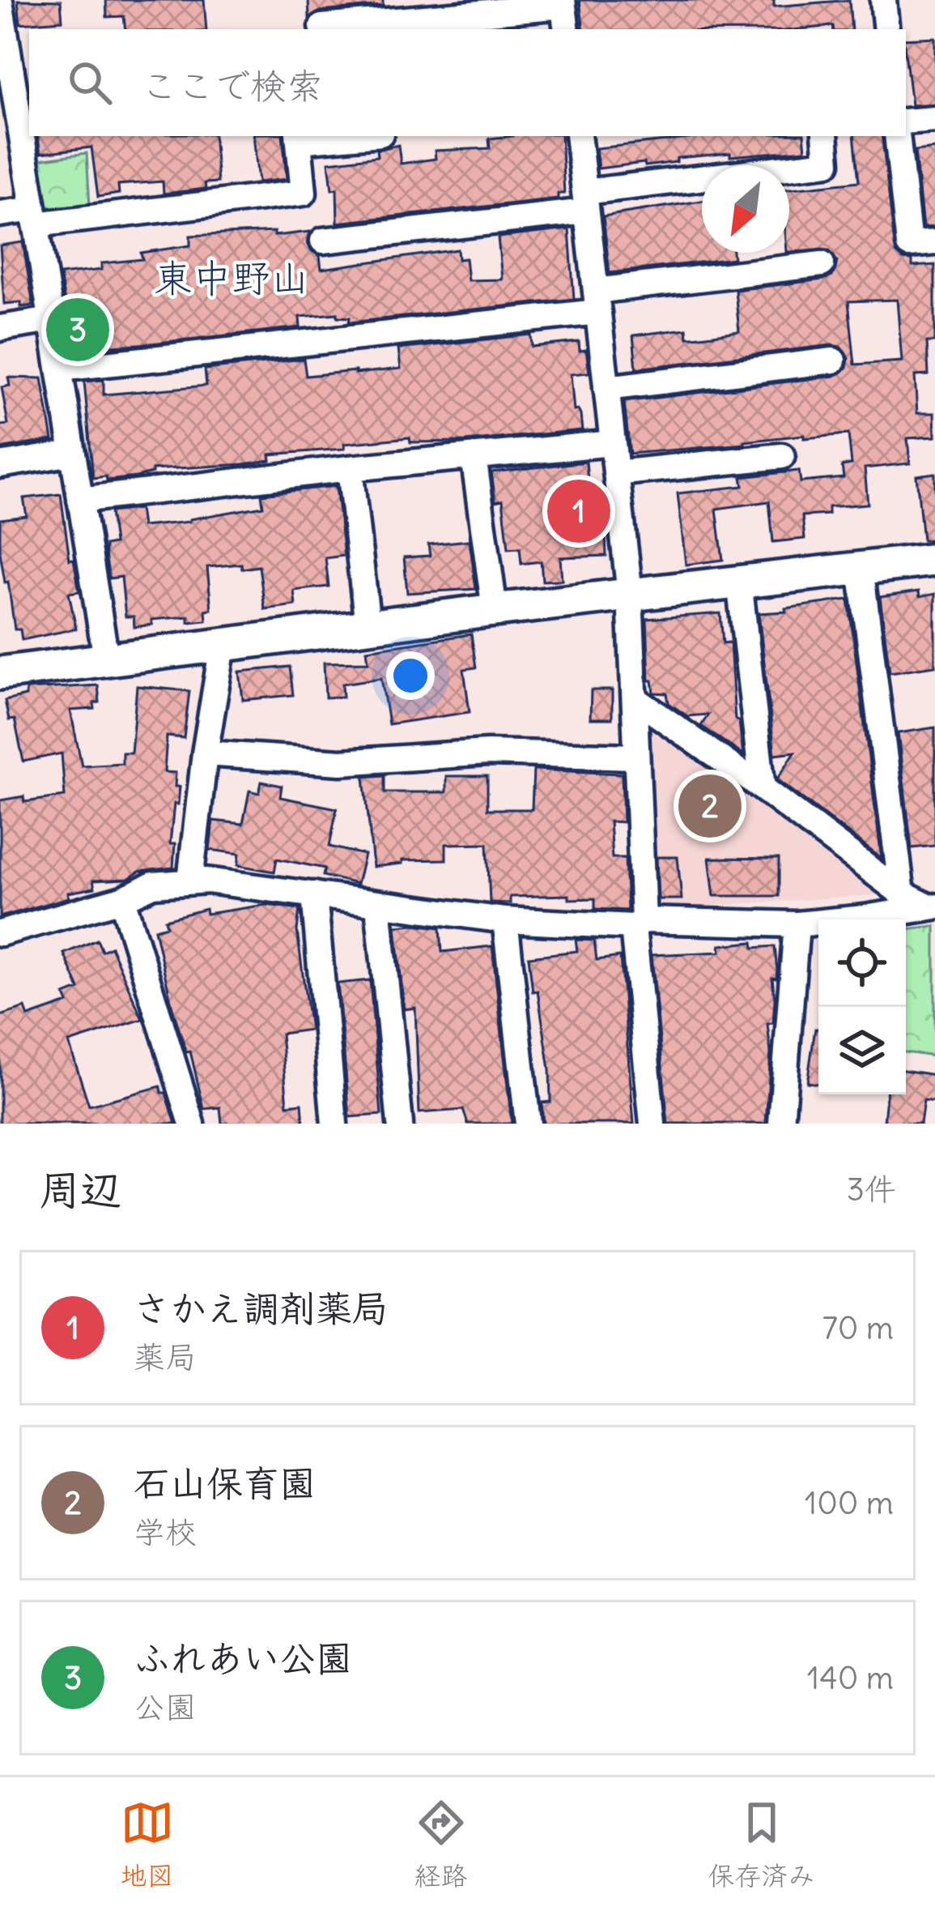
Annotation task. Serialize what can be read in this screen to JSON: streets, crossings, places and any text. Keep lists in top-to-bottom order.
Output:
{
  "districts": ["東中野山"],
  "north": "bottom left",
  "page": {
    "search": "ここで検索",
    "pins": ["3", "1", "2"],
    "heading": ["周辺", "3件"],
    "list": [
      {
        "mark": "1",
        "name": "さかえ調剤薬局",
        "note": "薬局",
        "value": "70 m"
      },
      {
        "mark": "2",
        "name": "石山保育園",
        "note": "学校",
        "value": "100 m"
      },
      {
        "mark": "3",
        "name": "ふれあい公園",
        "note": "公園",
        "value": "140 m"
      }
    ],
    "nav": ["地図", "経路", "保存済み"]
  }
}
